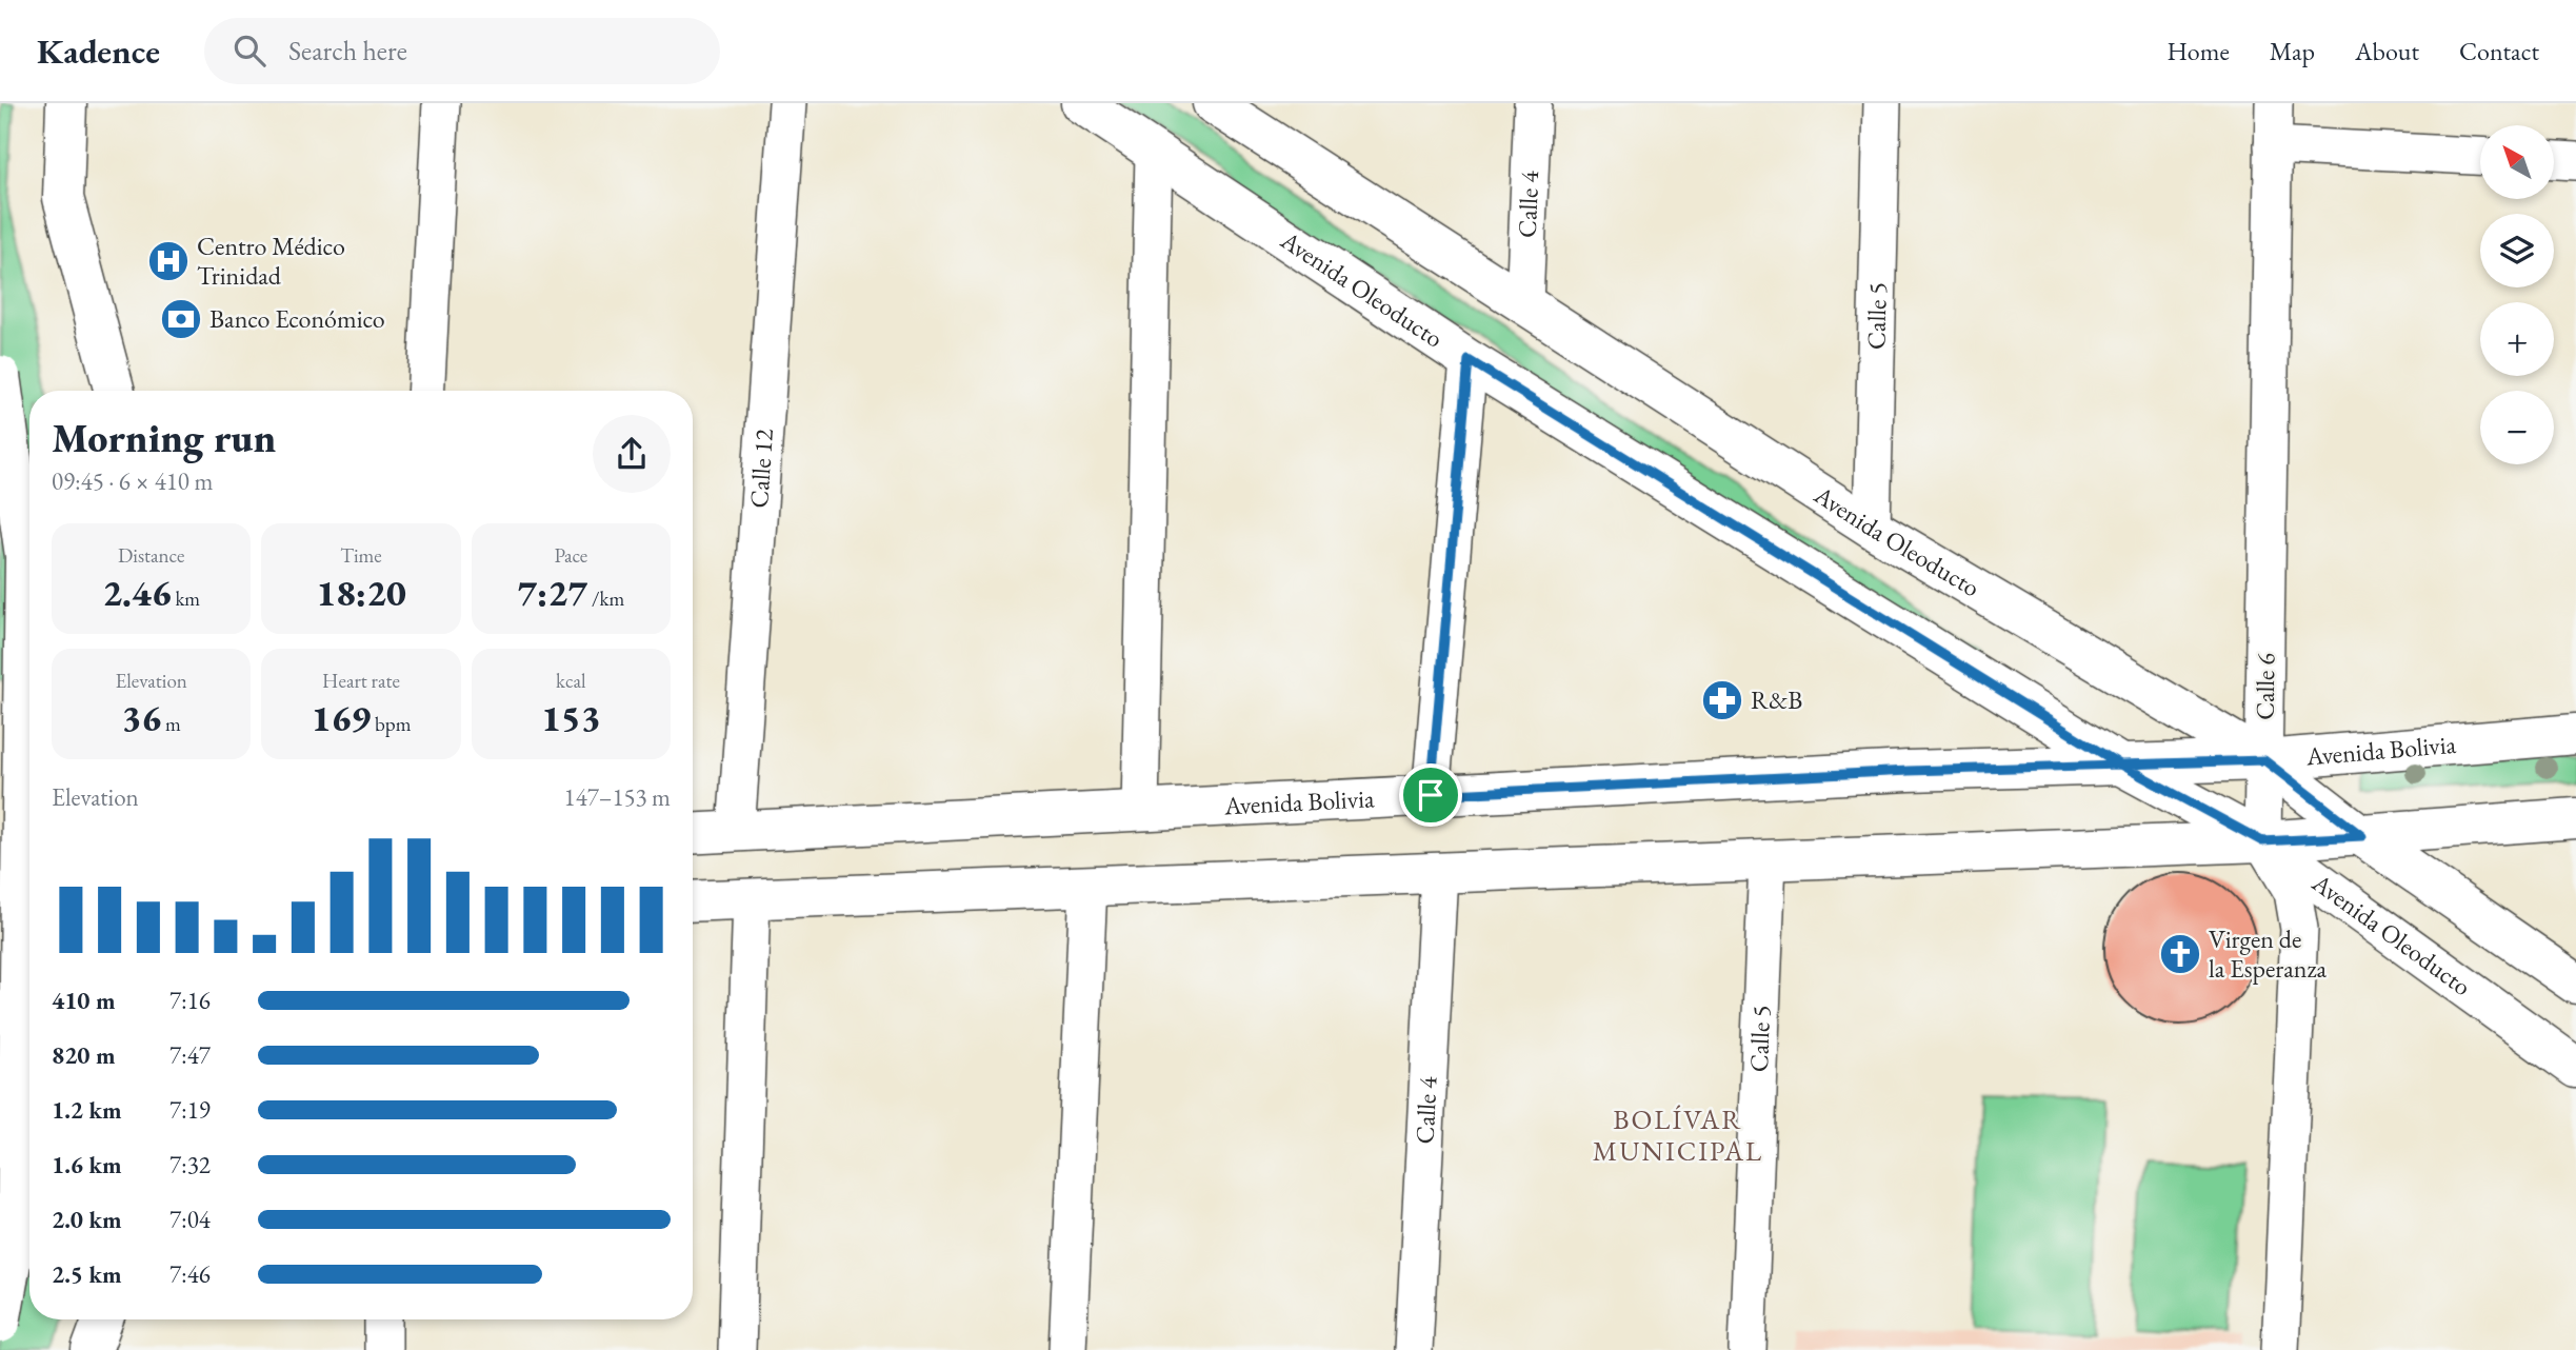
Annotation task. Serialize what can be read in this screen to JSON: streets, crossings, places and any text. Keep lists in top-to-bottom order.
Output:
{
  "streets": {
    "main road": ["Avenida Oleoducto", "Avenida Bolivia"],
    "street": [
      "Calle 4",
      "Calle 5",
      "Calle 12",
      "Calle 6"
    ]
  },
  "crossings": [
    ["Calle 4", "Avenida Oleoducto"],
    ["Avenida Oleoducto", "Calle 5"],
    ["Avenida Oleoducto", "Calle 6"],
    ["Avenida Oleoducto", "Avenida Bolivia"],
    ["Calle 12", "Avenida Bolivia"],
    ["Calle 6", "Avenida Bolivia"]
  ],
  "districts": ["BOLÍVAR MUNICIPAL"],
  "places": {
    "hospital": ["Centro Médico Trinidad"],
    "bank": ["Banco Económico"],
    "pharmacy": ["R&B"],
    "church": ["Virgen de la Esperanza"]
  },
  "north": "top left",
  "page": {
    "header": "Kadence",
    "search": "Search here",
    "nav": [
      "Home",
      "Map",
      "About",
      "Contact"
    ],
    "map_buttons": ["+", "−"],
    "heading": ["Morning run", "09:45 · 6 × 410 m"],
    "stats": [
      ["Distance", "2.46 km"],
      ["Time", "18:20"],
      ["Pace", "7:27 /km"],
      ["Elevation", "36 m"],
      ["Heart rate", "169 bpm"],
      ["kcal", "153"]
    ],
    "chart": ["Elevation", "147–153 m"],
    "list": [
      {
        "name": "410 m",
        "note": "7:16"
      },
      {
        "name": "820 m",
        "note": "7:47"
      },
      {
        "name": "1.2 km",
        "note": "7:19"
      },
      {
        "name": "1.6 km",
        "note": "7:32"
      },
      {
        "name": "2.0 km",
        "note": "7:04"
      },
      {
        "name": "2.5 km",
        "note": "7:46"
      }
    ]
  }
}
